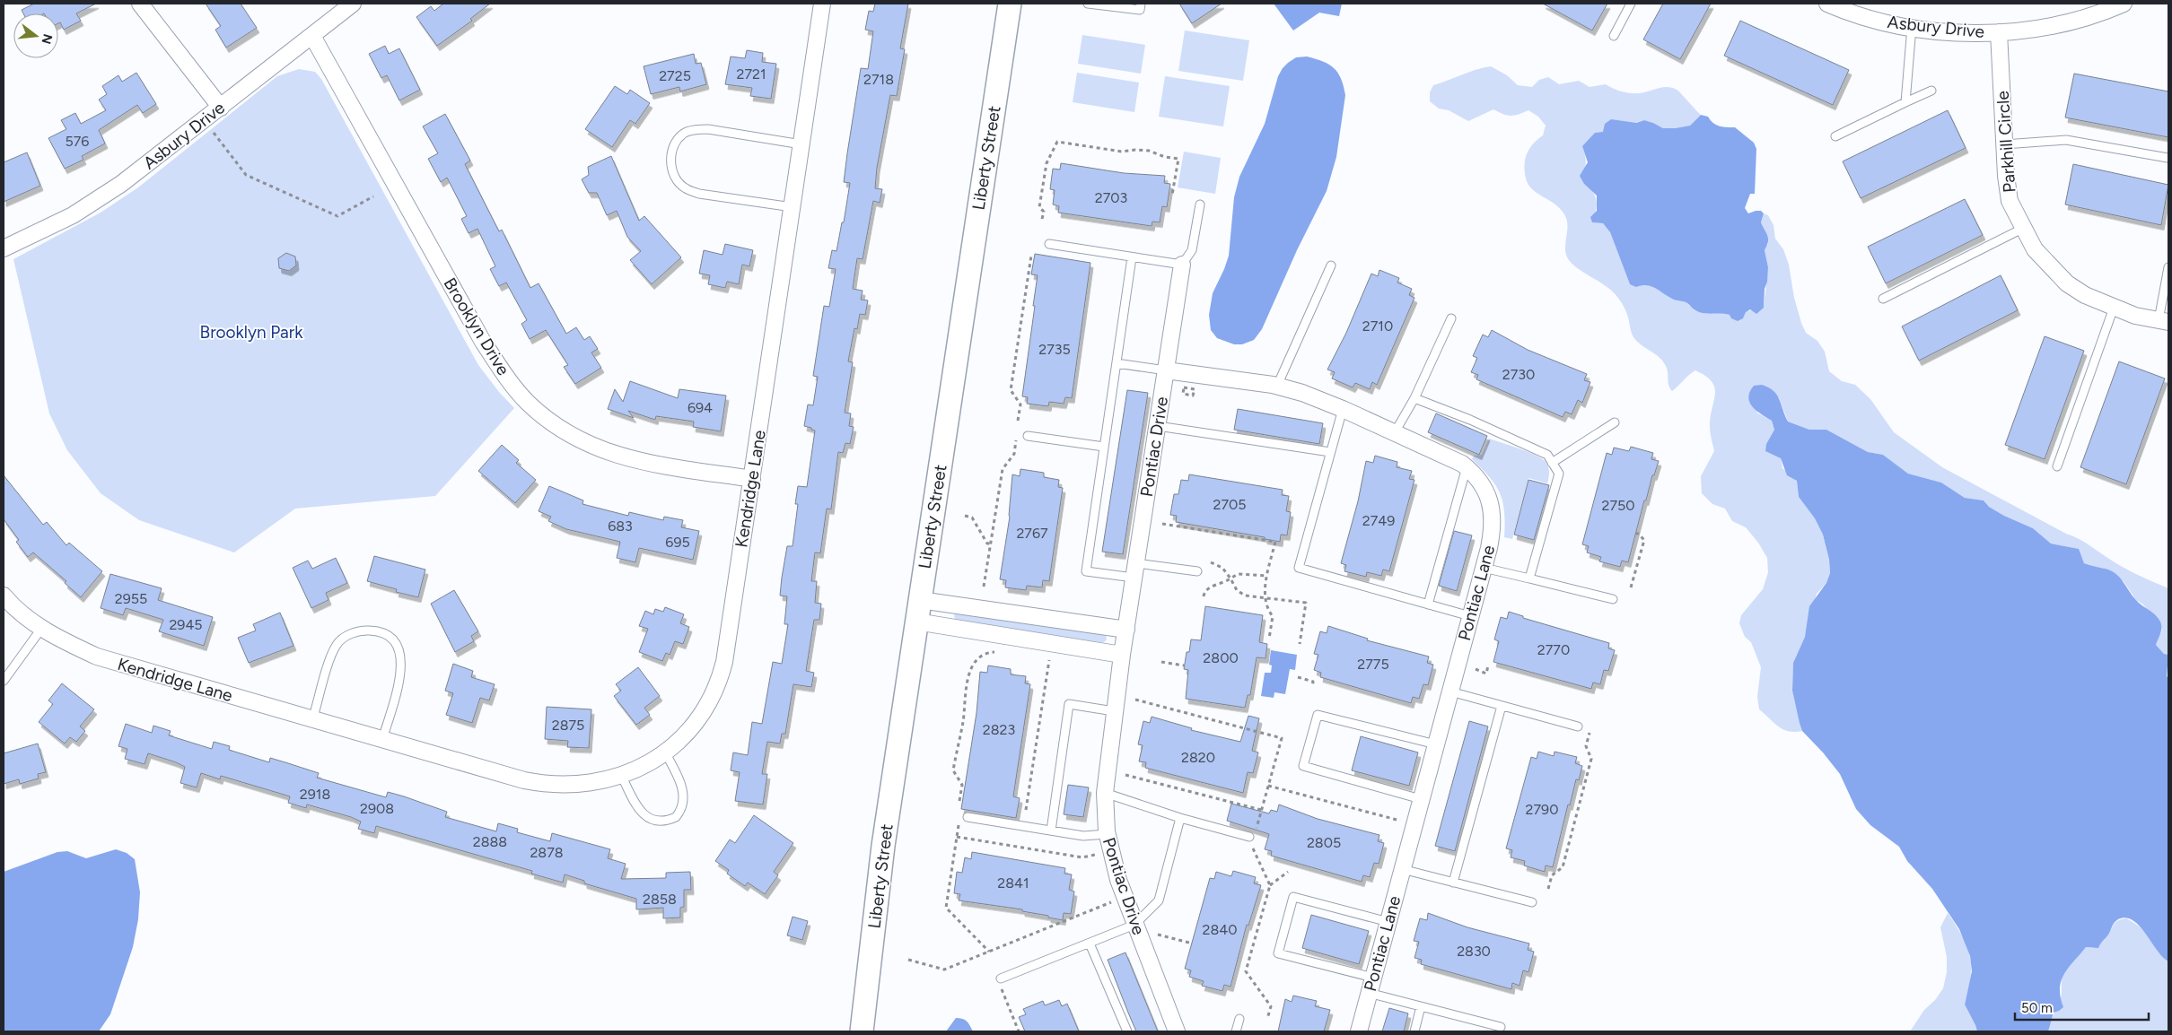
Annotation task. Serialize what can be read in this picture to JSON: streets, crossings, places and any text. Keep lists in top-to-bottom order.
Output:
{
  "streets": {
    "street": [
      "Asbury Drive",
      "Parkhill Circle",
      "Liberty Street",
      "Brooklyn Drive",
      "Pontiac Drive",
      "Kendridge Lane",
      "Pontiac Lane"
    ]
  },
  "crossings": [
    ["Asbury Drive", "Parkhill Circle"],
    ["Asbury Drive", "Brooklyn Drive"],
    ["Brooklyn Drive", "Kendridge Lane"],
    ["Pontiac Drive", "Pontiac Lane"]
  ],
  "parks": ["Brooklyn Park"],
  "house_numbers": [
    "2721",
    "2725",
    "2718",
    "576",
    "2703",
    "2710",
    "2735",
    "2730",
    "694",
    "2705",
    "2750",
    "2749",
    "683",
    "2767",
    "695",
    "2955",
    "2945",
    "2770",
    "2800",
    "2775",
    "2875",
    "2823",
    "2820",
    "2918",
    "2908",
    "2790",
    "2888",
    "2805",
    "2878",
    "2841",
    "2858",
    "2840",
    "2830"
  ],
  "scale_bar": "50 m",
  "north": "right"
}
